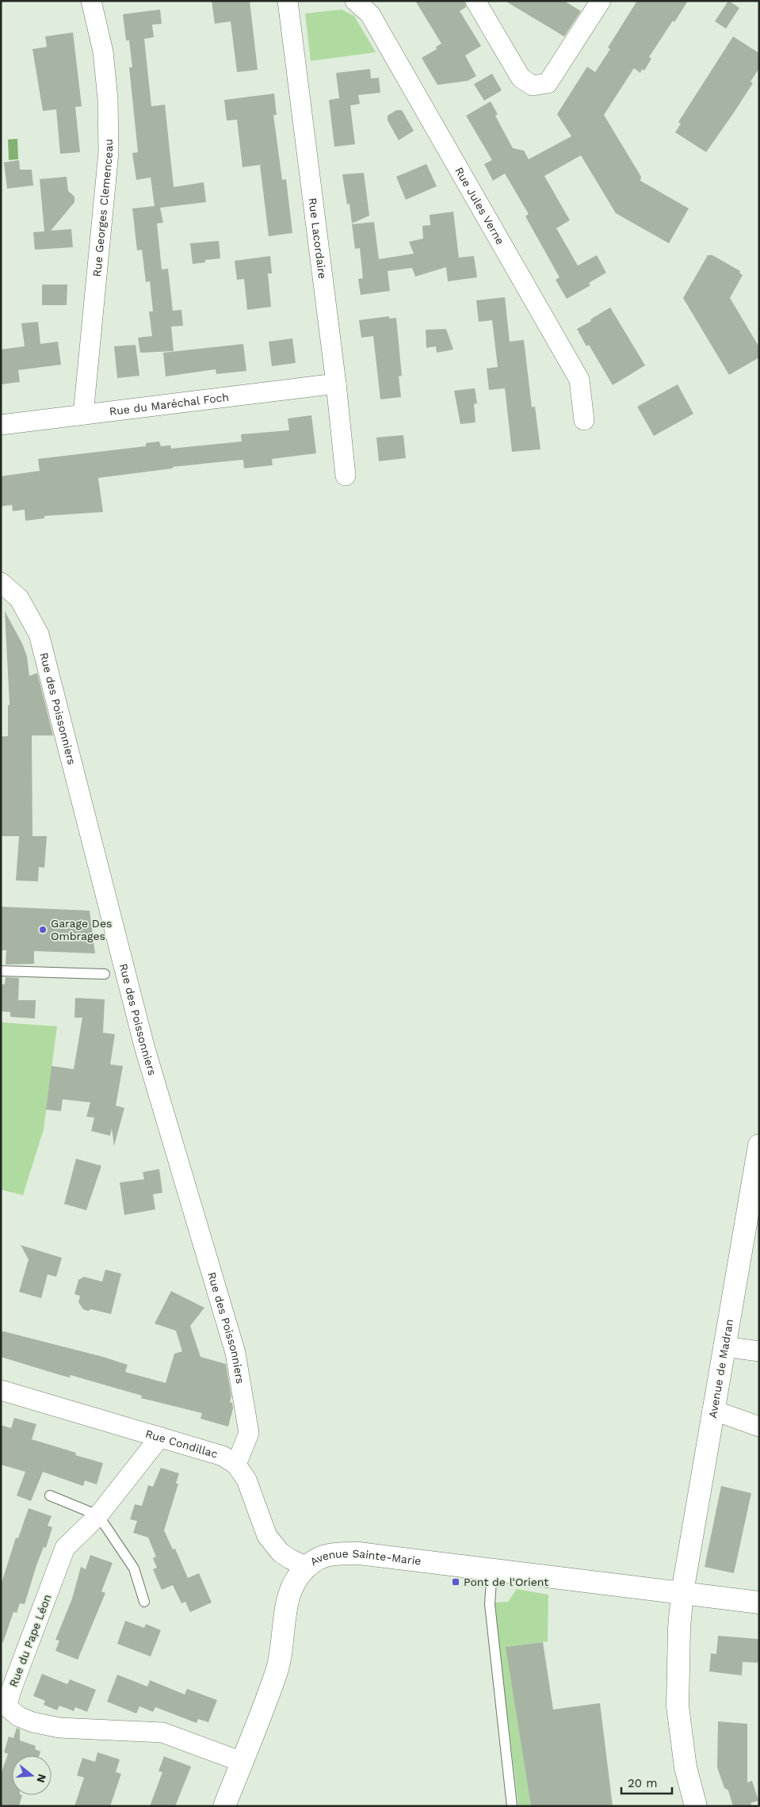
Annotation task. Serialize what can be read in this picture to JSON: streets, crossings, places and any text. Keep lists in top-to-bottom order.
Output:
{
  "streets": {
    "main road": ["Avenue de Madran", "Avenue Sainte-Marie"],
    "street": [
      "Rue Jules Verne",
      "Rue Georges Clemenceau",
      "Rue Lacordaire",
      "Rue du Maréchal Foch",
      "Rue des Poissonniers",
      "Rue Condillac",
      "Rue du Pape Léon"
    ]
  },
  "crossings": [
    ["Rue Georges Clemenceau", "Rue du Maréchal Foch"],
    ["Rue Lacordaire", "Rue du Maréchal Foch"],
    ["Rue des Poissonniers", "Rue Condillac"],
    ["Avenue de Madran", "Avenue Sainte-Marie"],
    ["Rue Condillac", "Avenue Sainte-Marie"],
    ["Rue Condillac", "Rue du Pape Léon"],
    ["Avenue Sainte-Marie", "Rue du Pape Léon"]
  ],
  "places": {
    "other": ["Garage Des Ombrages"],
    "transit": ["Pont de l'Orient"]
  },
  "scale_bar": "20 m",
  "north": "right"
}
